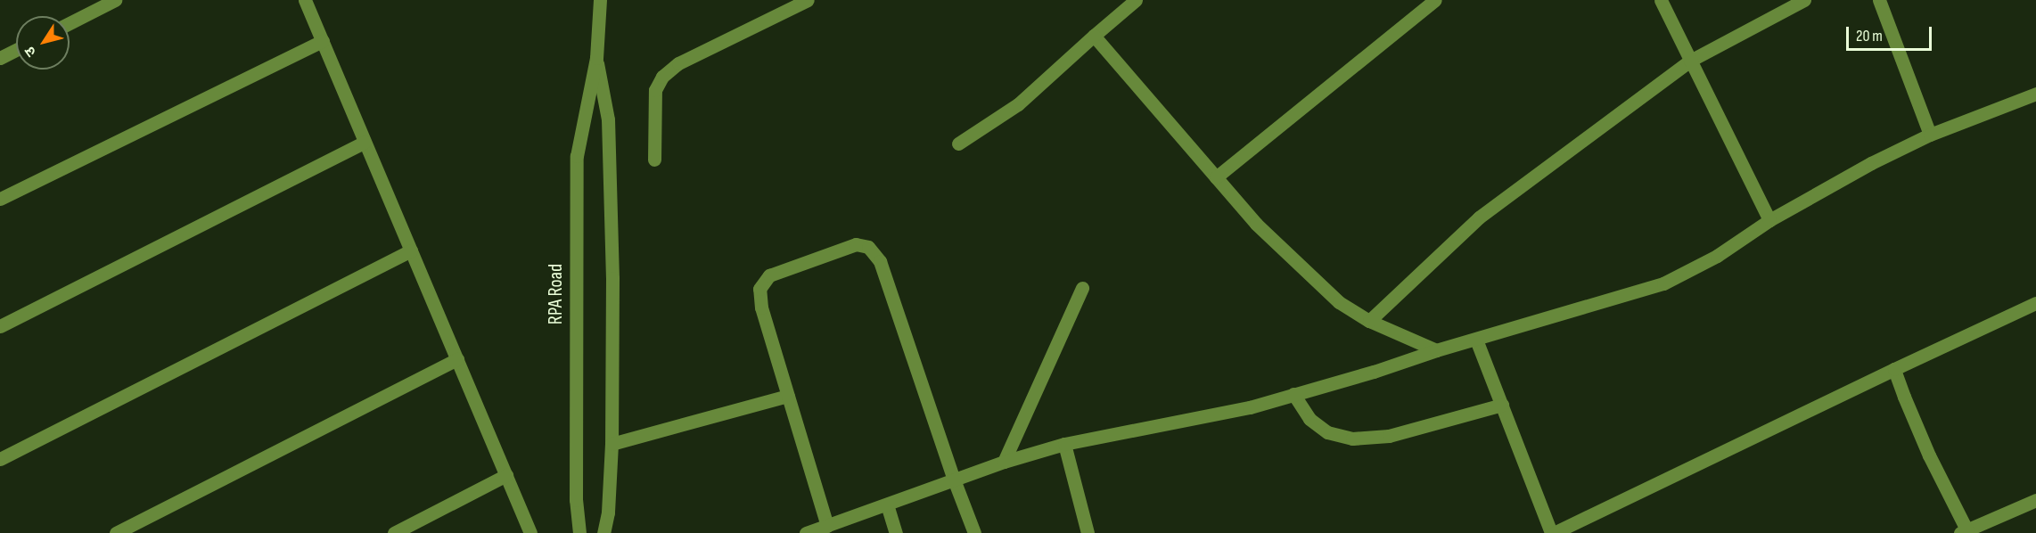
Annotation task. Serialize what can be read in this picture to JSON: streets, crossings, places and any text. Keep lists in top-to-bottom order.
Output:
{
  "streets": {
    "street": ["RPA Road"]
  },
  "scale_bar": "20 m",
  "north": "bottom left"
}
